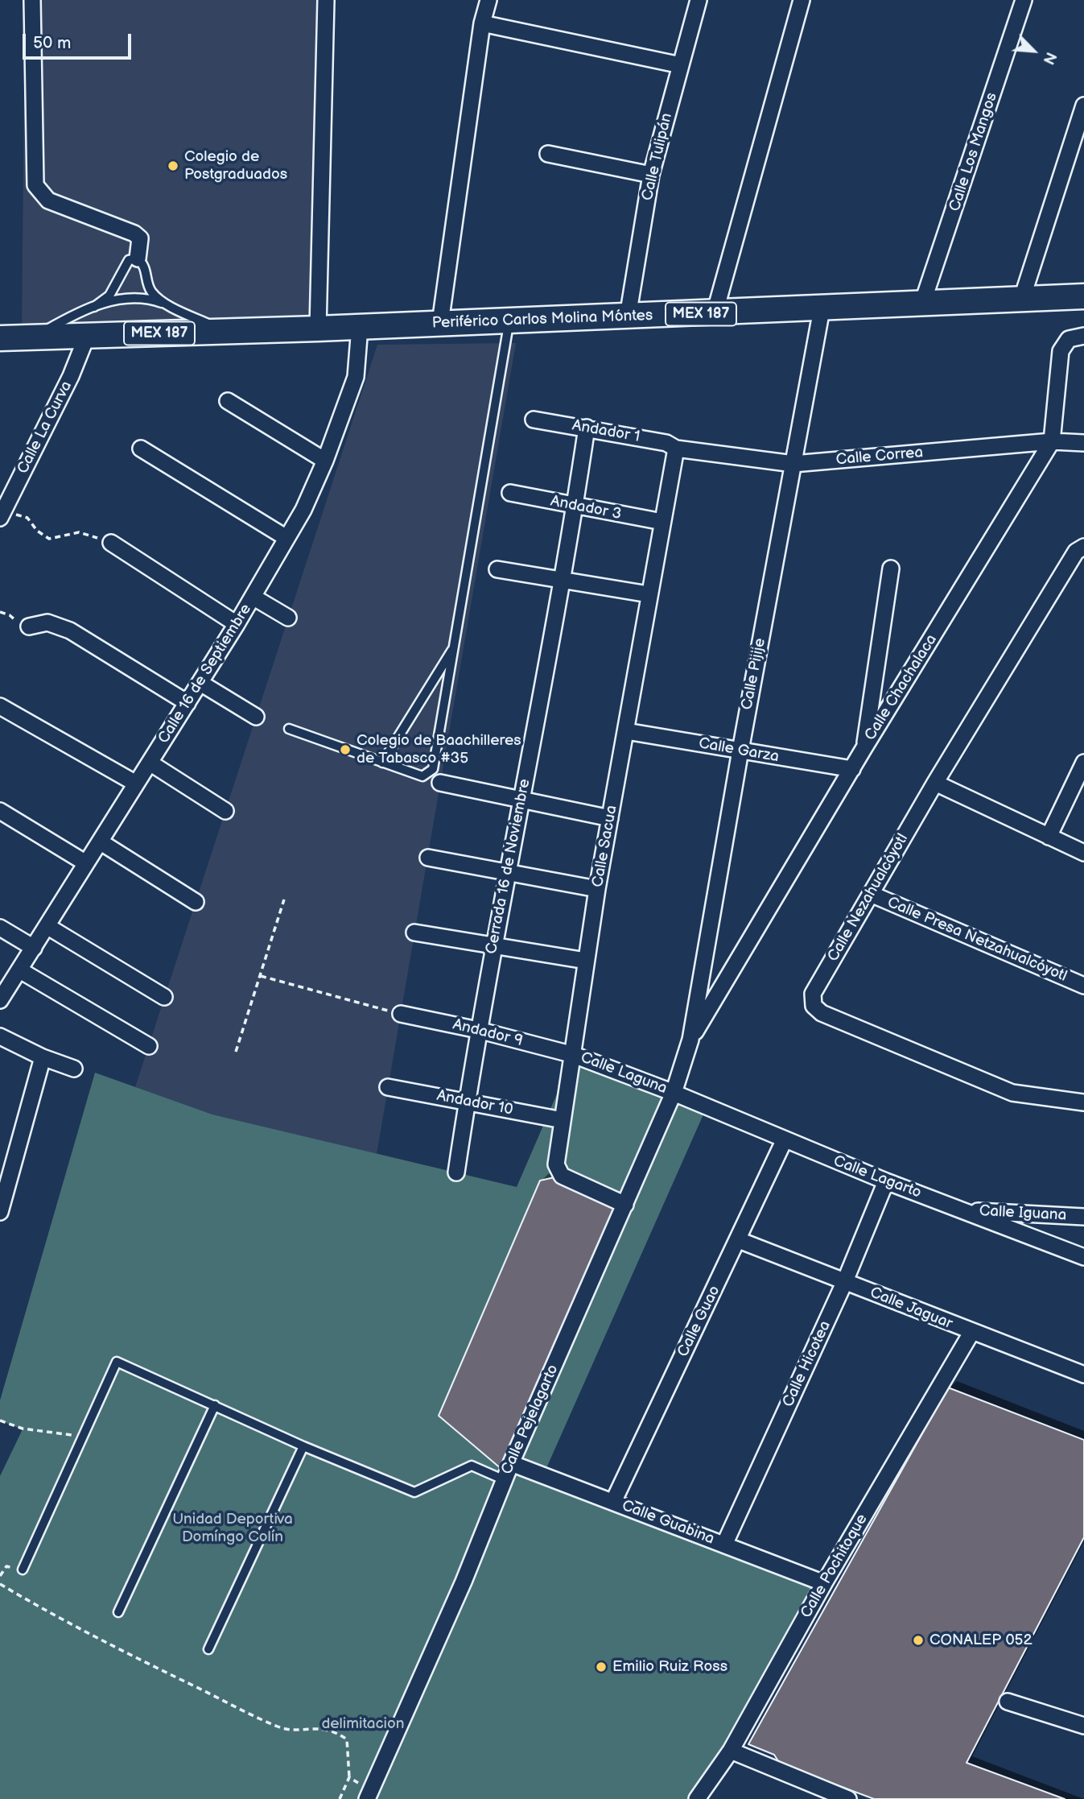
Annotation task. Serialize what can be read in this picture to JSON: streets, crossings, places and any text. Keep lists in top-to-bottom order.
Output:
{
  "streets": {
    "main road": ["MEX 187", "Periférico Carlos Molina Móntes"],
    "street": [
      "Calle Los Mangos",
      "Calle Tulipán",
      "Calle La Curva",
      "Andador 1",
      "Calle Correa",
      "Andador 3",
      "Calle 16 de Septiembre",
      "Calle Pijije",
      "Calle Chachalaca",
      "Calle Garza",
      "Calle Sacua",
      "Cerrada 16 de Noviembre",
      "Calle Nezahualcóyotl",
      "Calle Presa Netzahualcóyotl",
      "Andador 9",
      "Calle Laguna",
      "Andador 10",
      "Calle Lagarto",
      "Calle Iguana",
      "Calle Jaguar",
      "Calle Guao",
      "Calle Hicotea",
      "Calle Pejelagarto",
      "Calle Guabina",
      "Calle Pochitoque"
    ]
  },
  "crossings": [
    ["Calle Los Mangos", "Periférico Carlos Molina Móntes"],
    ["Calle Tulipán", "Periférico Carlos Molina Móntes"],
    ["Periférico Carlos Molina Móntes", "Calle La Curva"],
    ["Periférico Carlos Molina Móntes", "Calle 16 de Septiembre"],
    ["Periférico Carlos Molina Móntes", "Calle Pijije"],
    ["Andador 1", "Calle Correa"],
    ["Andador 1", "Calle Sacua"],
    ["Andador 1", "Cerrada 16 de Noviembre"],
    ["Calle Correa", "Calle Pijije"],
    ["Calle Correa", "Calle Chachalaca"],
    ["Calle Correa", "Calle Sacua"],
    ["Andador 3", "Calle Sacua"],
    ["Andador 3", "Cerrada 16 de Noviembre"],
    ["Calle Pijije", "Calle Chachalaca"],
    ["Calle Pijije", "Calle Garza"],
    ["Calle Pijije", "Calle Pejelagarto"],
    ["Calle Chachalaca", "Calle Garza"],
    ["Calle Chachalaca", "Calle Pejelagarto"],
    ["Calle Garza", "Calle Sacua"],
    ["Calle Sacua", "Andador 9"],
    ["Calle Sacua", "Calle Laguna"],
    ["Calle Sacua", "Andador 10"],
    ["Calle Sacua", "Calle Pejelagarto"],
    ["Cerrada 16 de Noviembre", "Andador 9"],
    ["Cerrada 16 de Noviembre", "Andador 10"],
    ["Calle Nezahualcóyotl", "Calle Presa Netzahualcóyotl"],
    ["Andador 9", "Calle Laguna"],
    ["Calle Laguna", "Calle Lagarto"],
    ["Calle Laguna", "Calle Pejelagarto"],
    ["Calle Lagarto", "Calle Iguana"],
    ["Calle Lagarto", "Calle Guao"],
    ["Calle Lagarto", "Calle Hicotea"],
    ["Calle Lagarto", "Calle Pejelagarto"],
    ["Calle Jaguar", "Calle Guao"],
    ["Calle Jaguar", "Calle Hicotea"],
    ["Calle Jaguar", "Calle Pochitoque"],
    ["Calle Guao", "Calle Guabina"],
    ["Calle Hicotea", "Calle Guabina"],
    ["Calle Pejelagarto", "Calle Guabina"],
    ["Calle Guabina", "Calle Pochitoque"]
  ],
  "parks": ["Unidad Deportiva Domíngo Colín", "delimitacion"],
  "places": [
    "Colegio de Postgraduados",
    "Colegio de Baachilleres de Tabasco #35",
    "CONALEP 052",
    "Emilio Ruiz Ross"
  ],
  "scale_bar": "50 m",
  "north": "bottom right"
}
